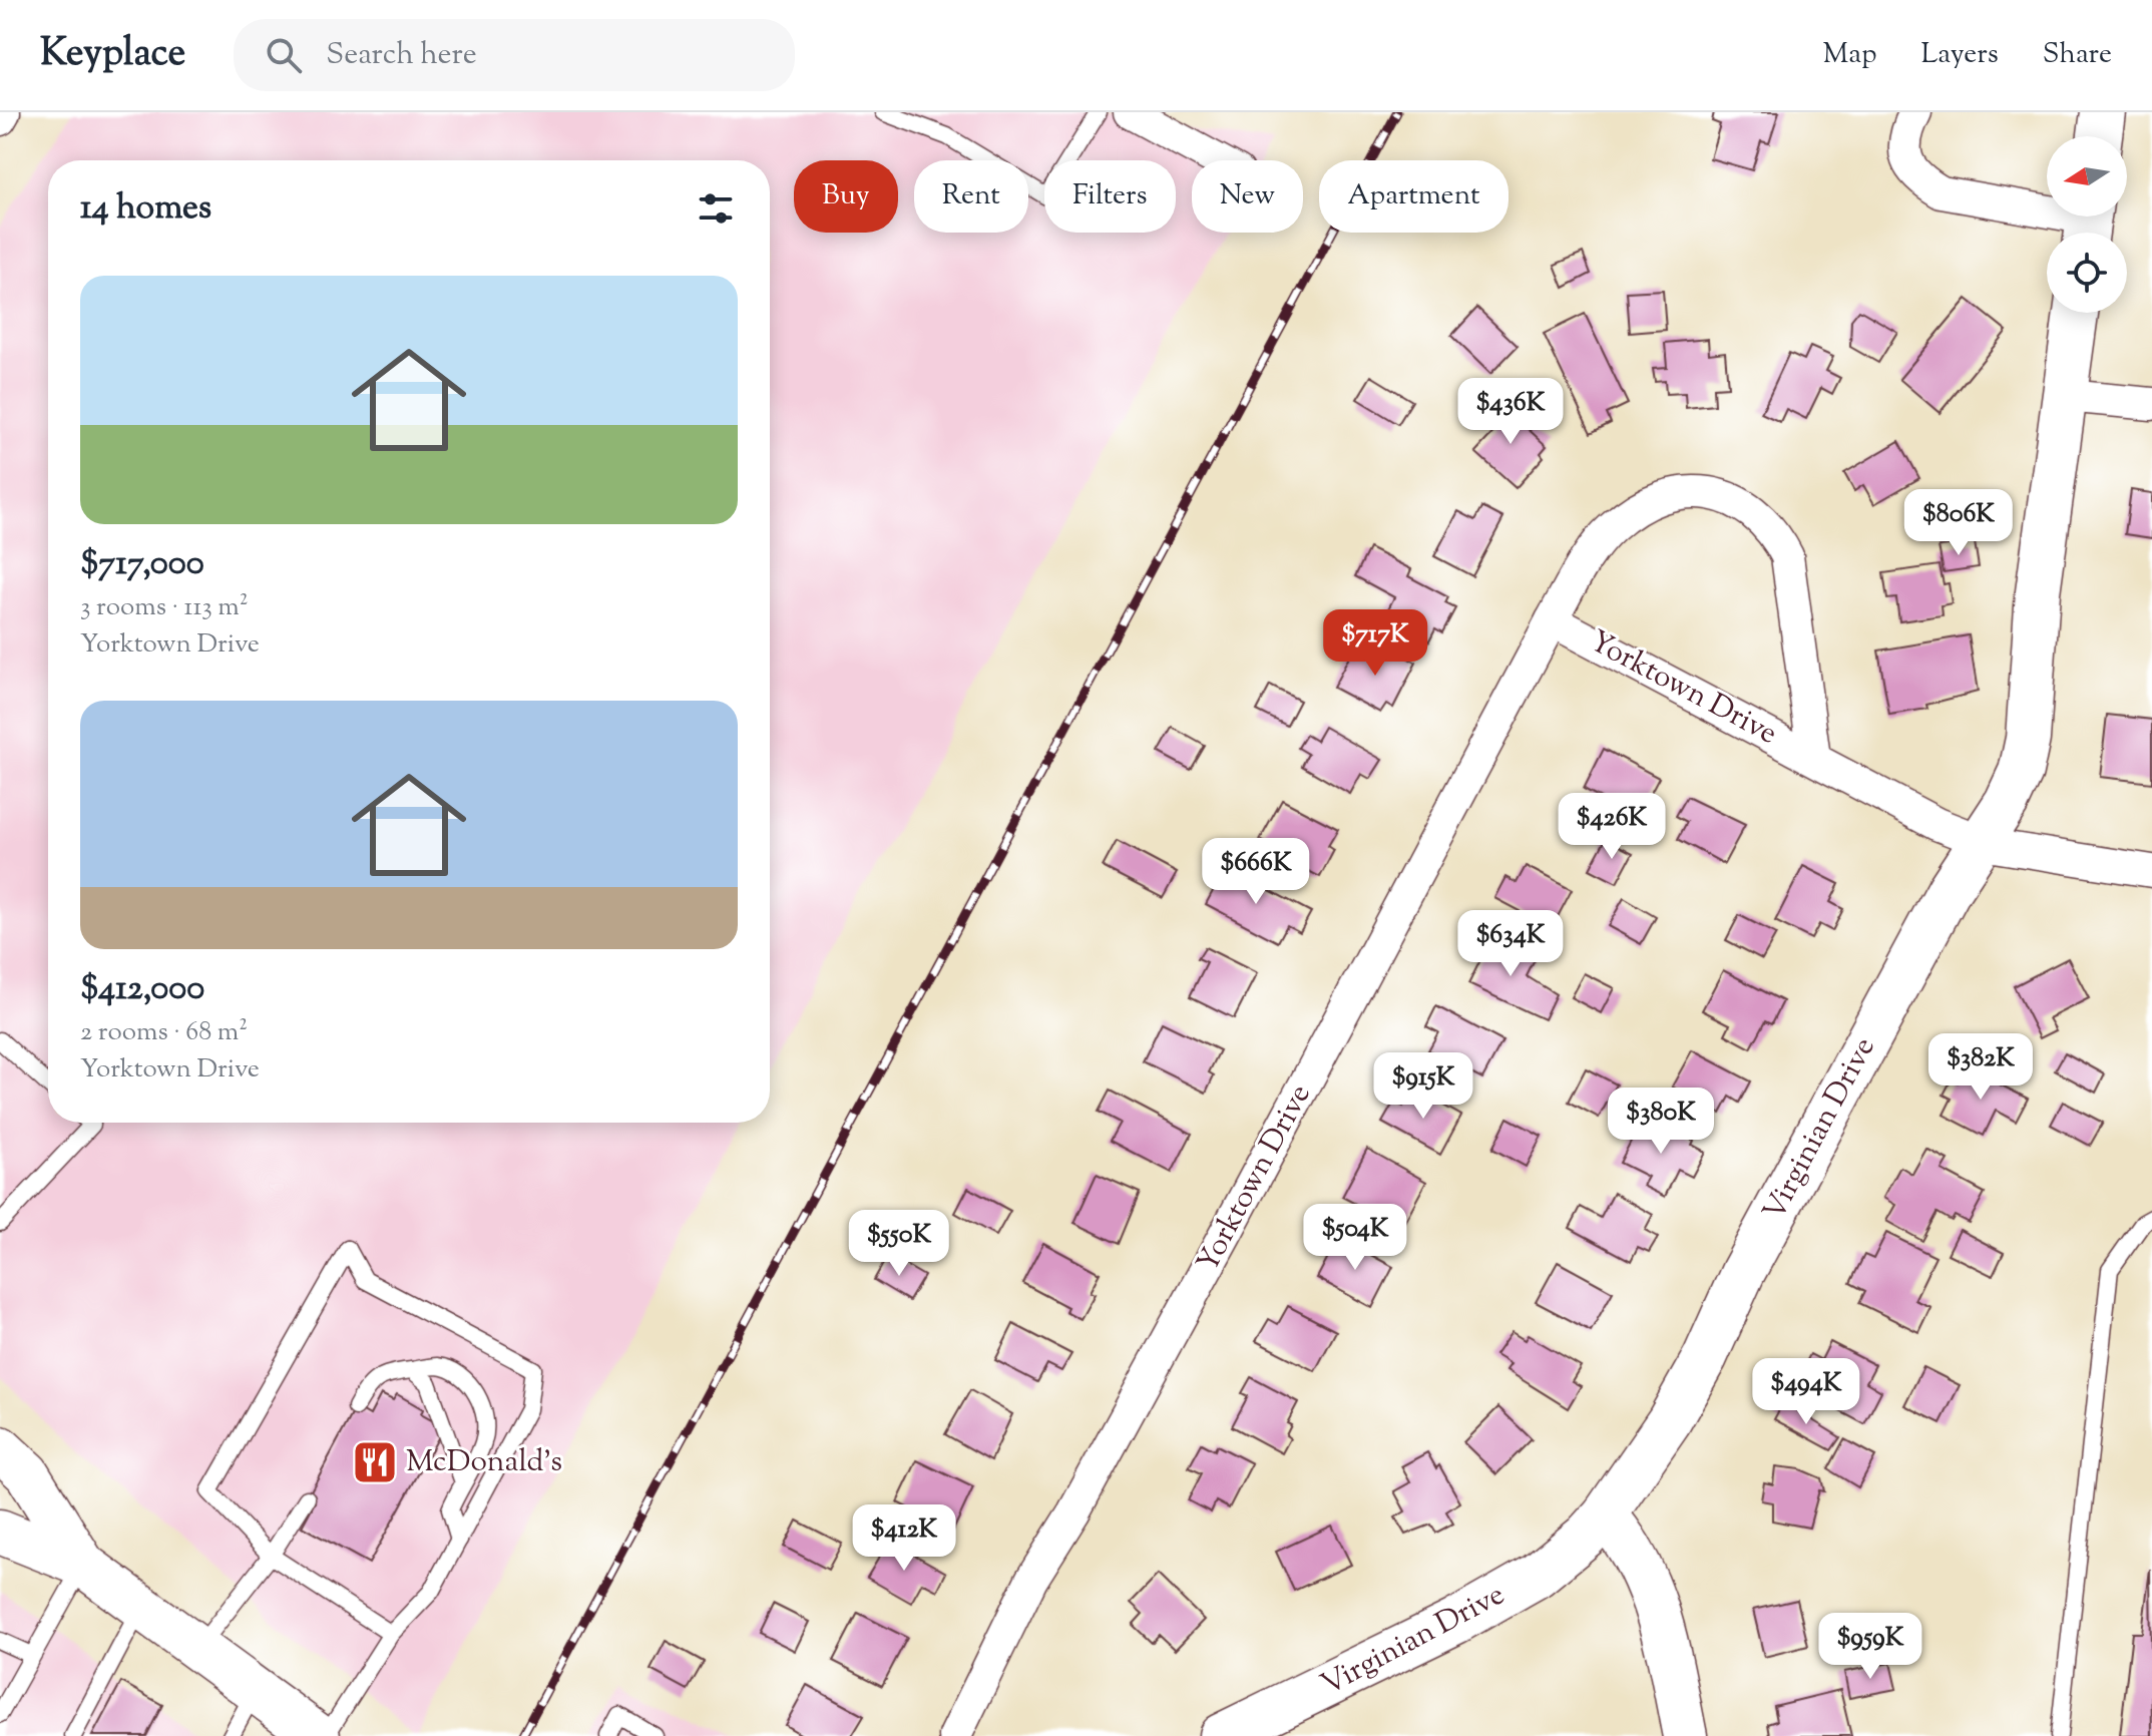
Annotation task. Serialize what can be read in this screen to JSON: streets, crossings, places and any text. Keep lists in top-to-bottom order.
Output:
{
  "streets": {
    "street": ["Yorktown Drive", "Virginian Drive"]
  },
  "crossings": [
    ["Yorktown Drive", "Virginian Drive"]
  ],
  "places": {
    "restaurant": ["McDonald's"]
  },
  "north": "left",
  "page": {
    "header": "Keyplace",
    "search": "Search here",
    "nav": ["Map", "Layers", "Share"],
    "chip": [
      "Buy",
      "Rent",
      "Filters",
      "New",
      "Apartment"
    ],
    "heading": "14 homes",
    "list": [
      {
        "name": "$717,000",
        "note": "3 rooms · 113 m² · Yorktown Drive"
      },
      {
        "name": "$412,000",
        "note": "2 rooms · 68 m² · Yorktown Drive"
      }
    ],
    "price": [
      "$436K",
      "$806K",
      "$717K",
      "$426K",
      "$666K",
      "$634K",
      "$382K",
      "$915K",
      "$380K",
      "$504K",
      "$550K",
      "$494K",
      "$412K",
      "$959K"
    ]
  }
}
